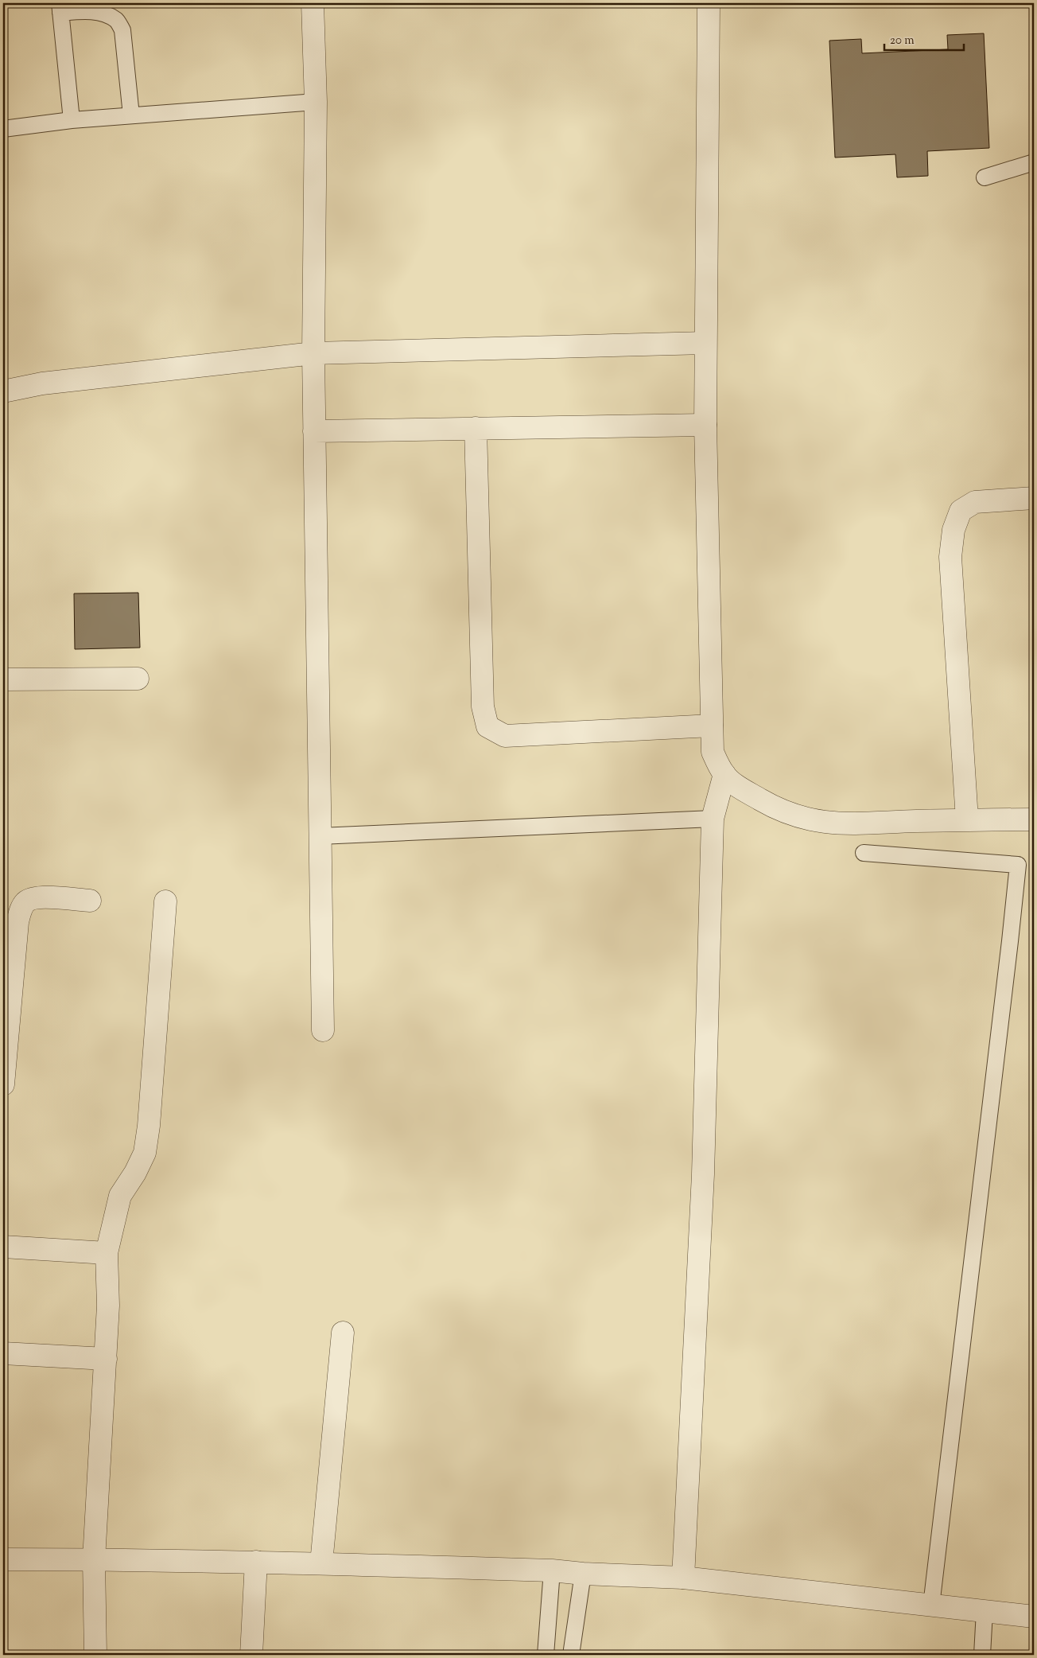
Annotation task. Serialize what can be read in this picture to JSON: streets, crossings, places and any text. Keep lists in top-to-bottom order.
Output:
{
  "scale_bar": "20 m"
}
